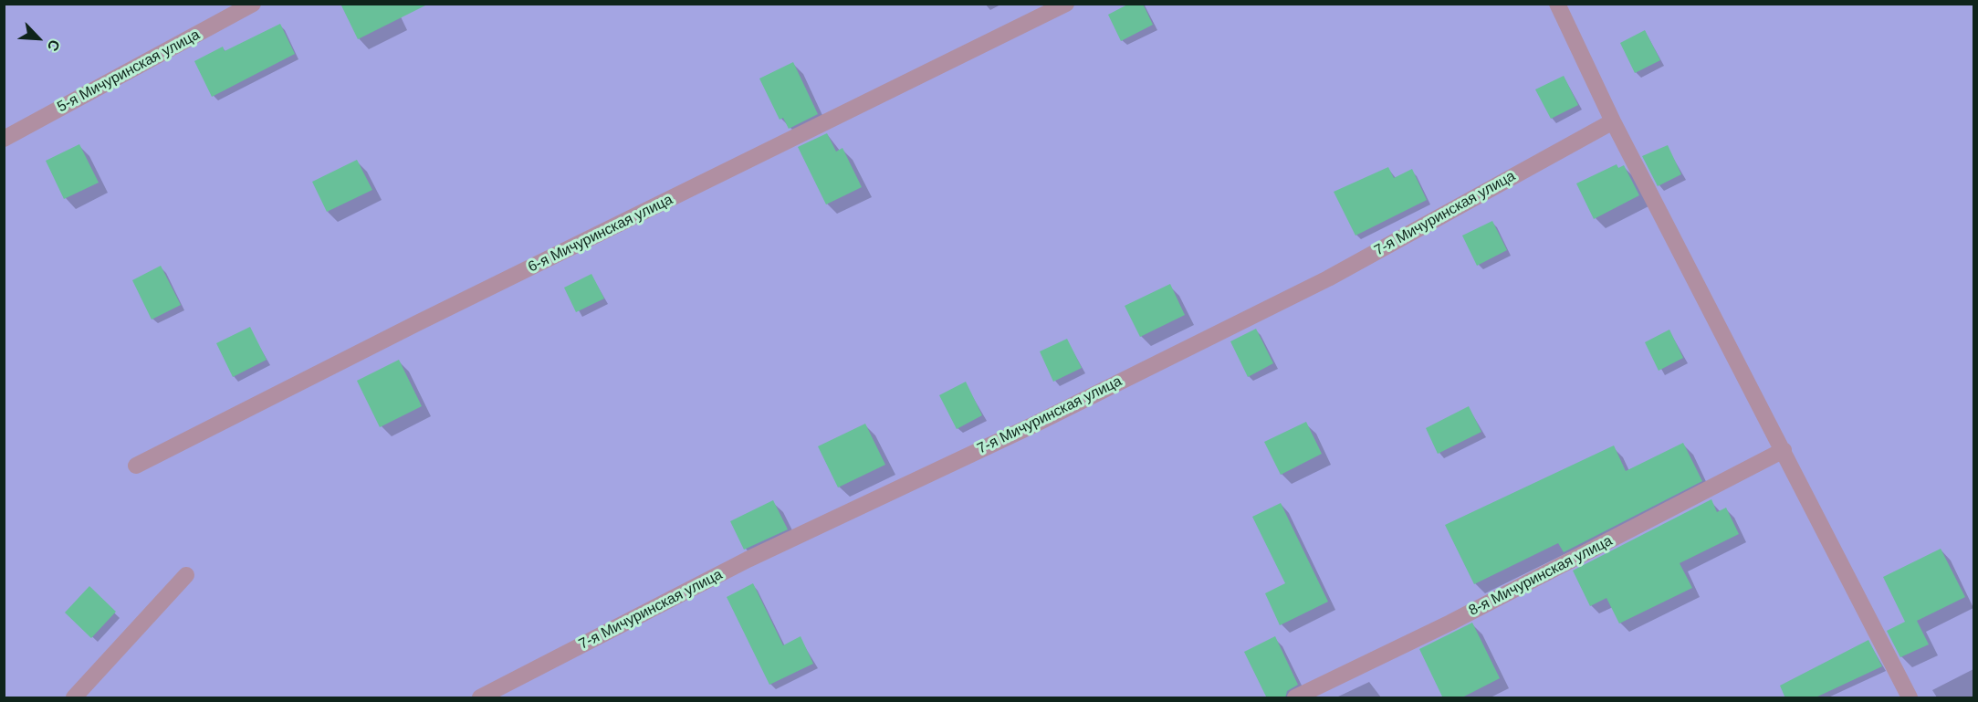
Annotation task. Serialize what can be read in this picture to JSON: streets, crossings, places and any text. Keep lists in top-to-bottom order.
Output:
{
  "streets": {
    "lane": [
      "5-я Мичуринская улица",
      "7-я Мичуринская улица",
      "6-я Мичуринская улица",
      "8-я Мичуринская улица"
    ]
  },
  "north": "bottom right"
}
